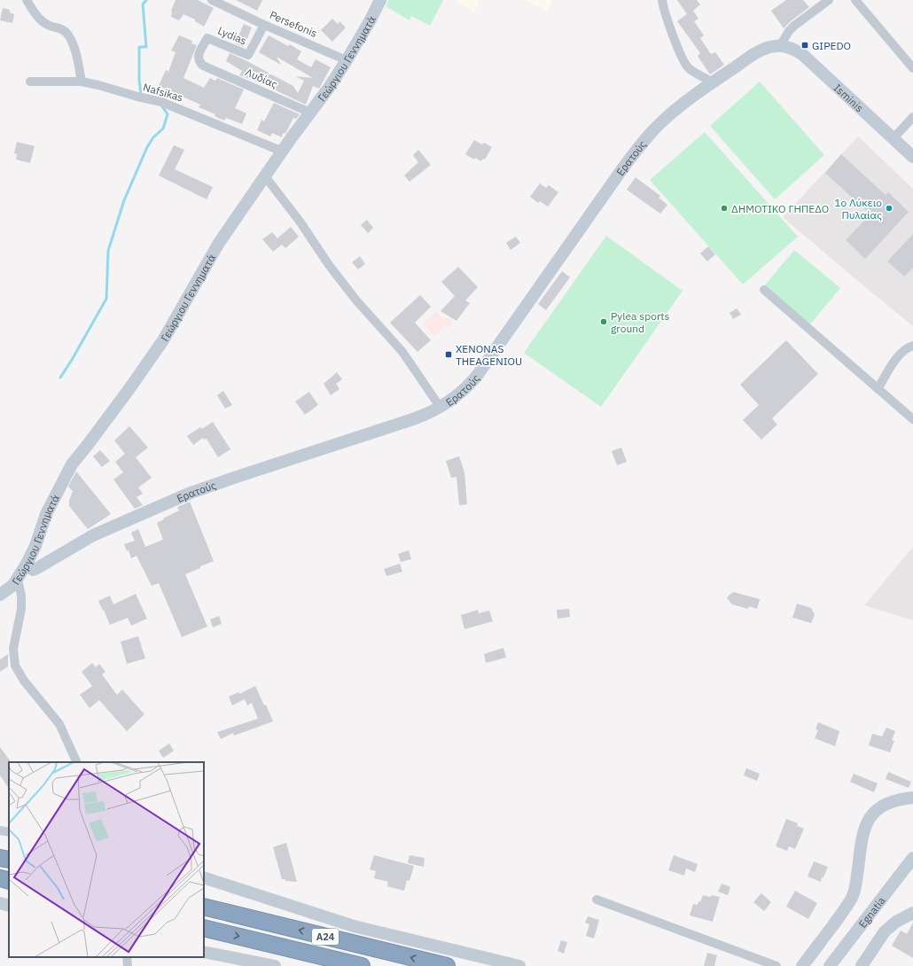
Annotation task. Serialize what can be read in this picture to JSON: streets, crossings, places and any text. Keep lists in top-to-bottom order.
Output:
{
  "streets": {
    "highway": ["Α24"],
    "street": [
      "Persefonis",
      "Lydias",
      "Γεώργιου Γεννηματά",
      "Λυδίας",
      "Nafsikas",
      "Isminis",
      "Ερατούς",
      "Egnatia"
    ]
  },
  "crossings": [
    ["Persefonis", "Lydias"],
    ["Persefonis", "Γεώργιου Γεννηματά"],
    ["Lydias", "Λυδίας"],
    ["Γεώργιου Γεννηματά", "Λυδίας"],
    ["Γεώργιου Γεννηματά", "Nafsikas"],
    ["Γεώργιου Γεννηματά", "Ερατούς"],
    ["Isminis", "Ερατούς"]
  ],
  "places": {
    "transit": ["GIPEDO", "XENONAS THEAGENIOU"],
    "other": ["ΔΗΜΟΤΙΚΟ ΓΗΠΕΔΟ", "1ο Λύκειο Πυλαίας", "Pylea sports ground"]
  }
}
